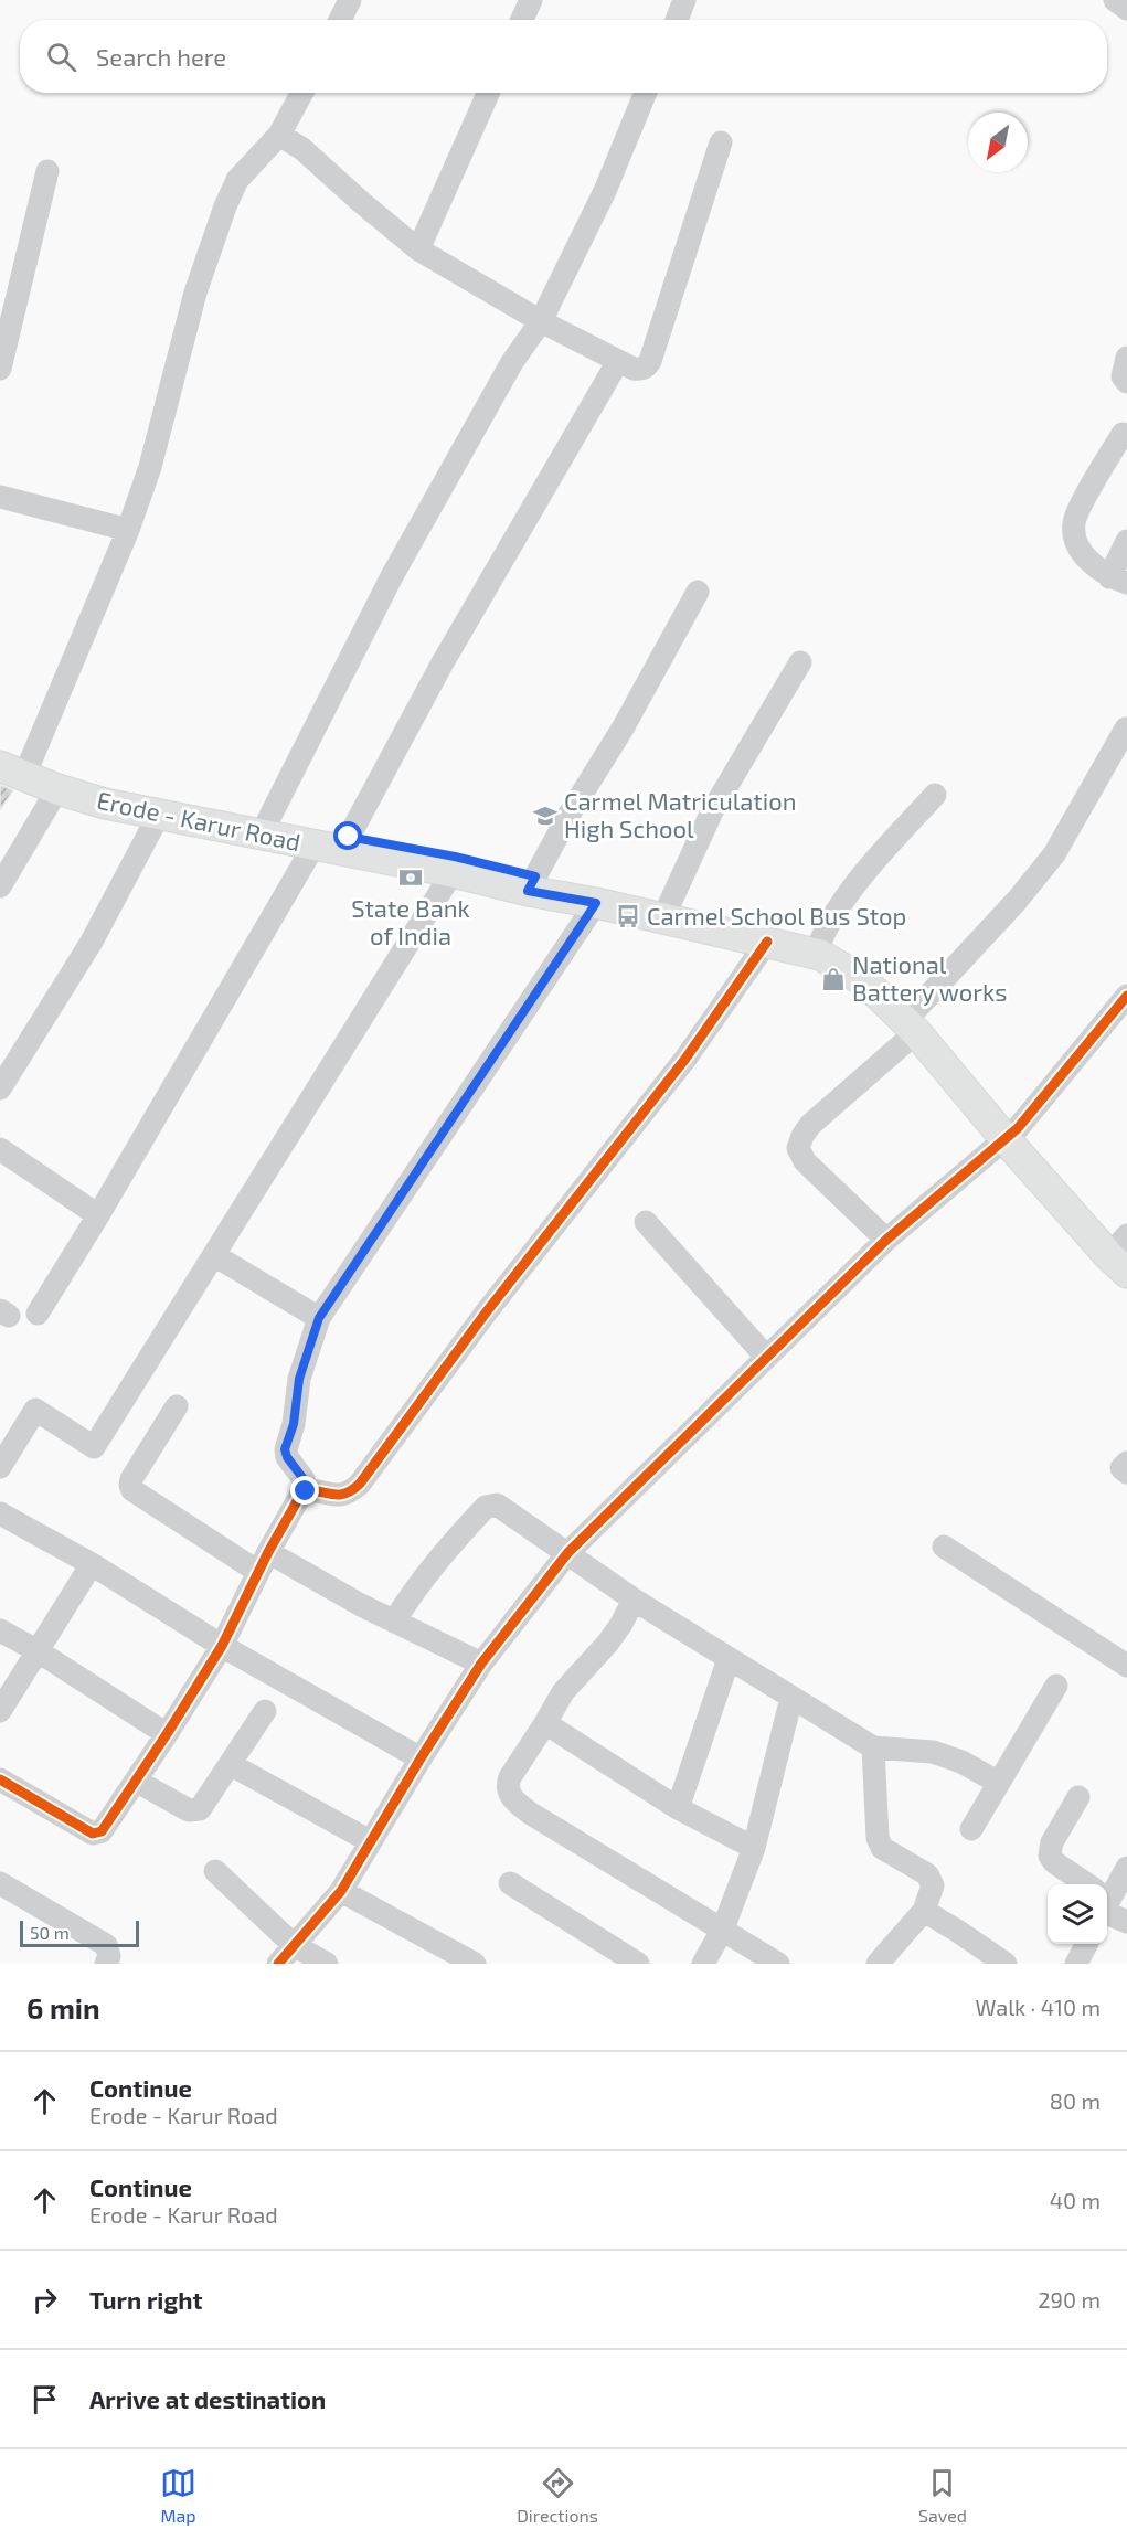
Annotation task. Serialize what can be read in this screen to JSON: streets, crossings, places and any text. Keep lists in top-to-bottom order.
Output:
{
  "streets": {
    "main road": ["Erode - Karur Road"]
  },
  "places": {
    "school or university": ["Carmel Matriculation High School"],
    "bank": ["State Bank of India"],
    "bus stop": ["Carmel School Bus Stop"],
    "shop": ["National Battery works"]
  },
  "scale_bar": "50 m",
  "north": "bottom left",
  "page": {
    "search": "Search here",
    "scale": "50 m",
    "heading": ["6 min", "Walk · 410 m"],
    "list": [
      ["Continue", "Erode - Karur Road", "80 m"],
      ["Continue", "Erode - Karur Road", "40 m"],
      ["Turn right", "290 m"],
      "Arrive at destination"
    ],
    "nav": ["Map", "Directions", "Saved"]
  }
}
